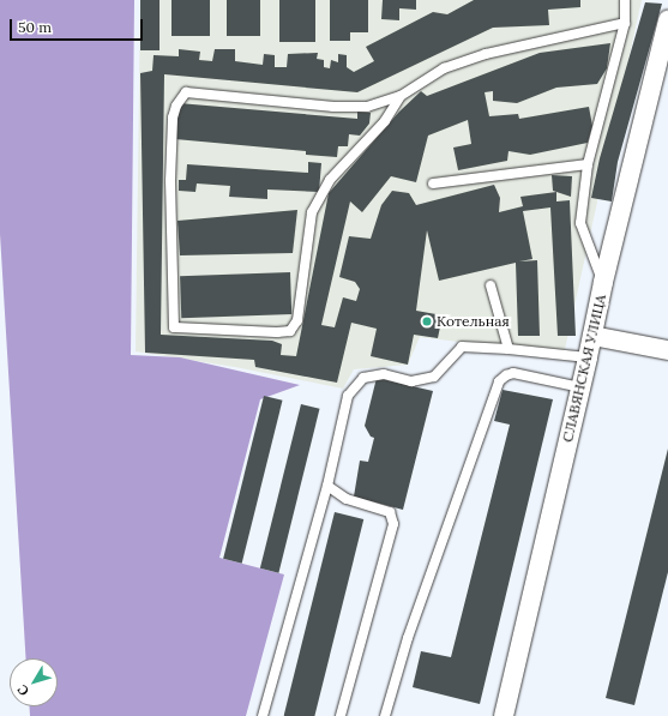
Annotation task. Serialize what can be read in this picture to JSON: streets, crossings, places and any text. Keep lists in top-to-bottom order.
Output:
{
  "streets": {
    "street": ["СЛАВЯНСКАЯ УЛИЦА"]
  },
  "places": ["Котельная"],
  "scale_bar": "50 m",
  "north": "bottom left"
}
